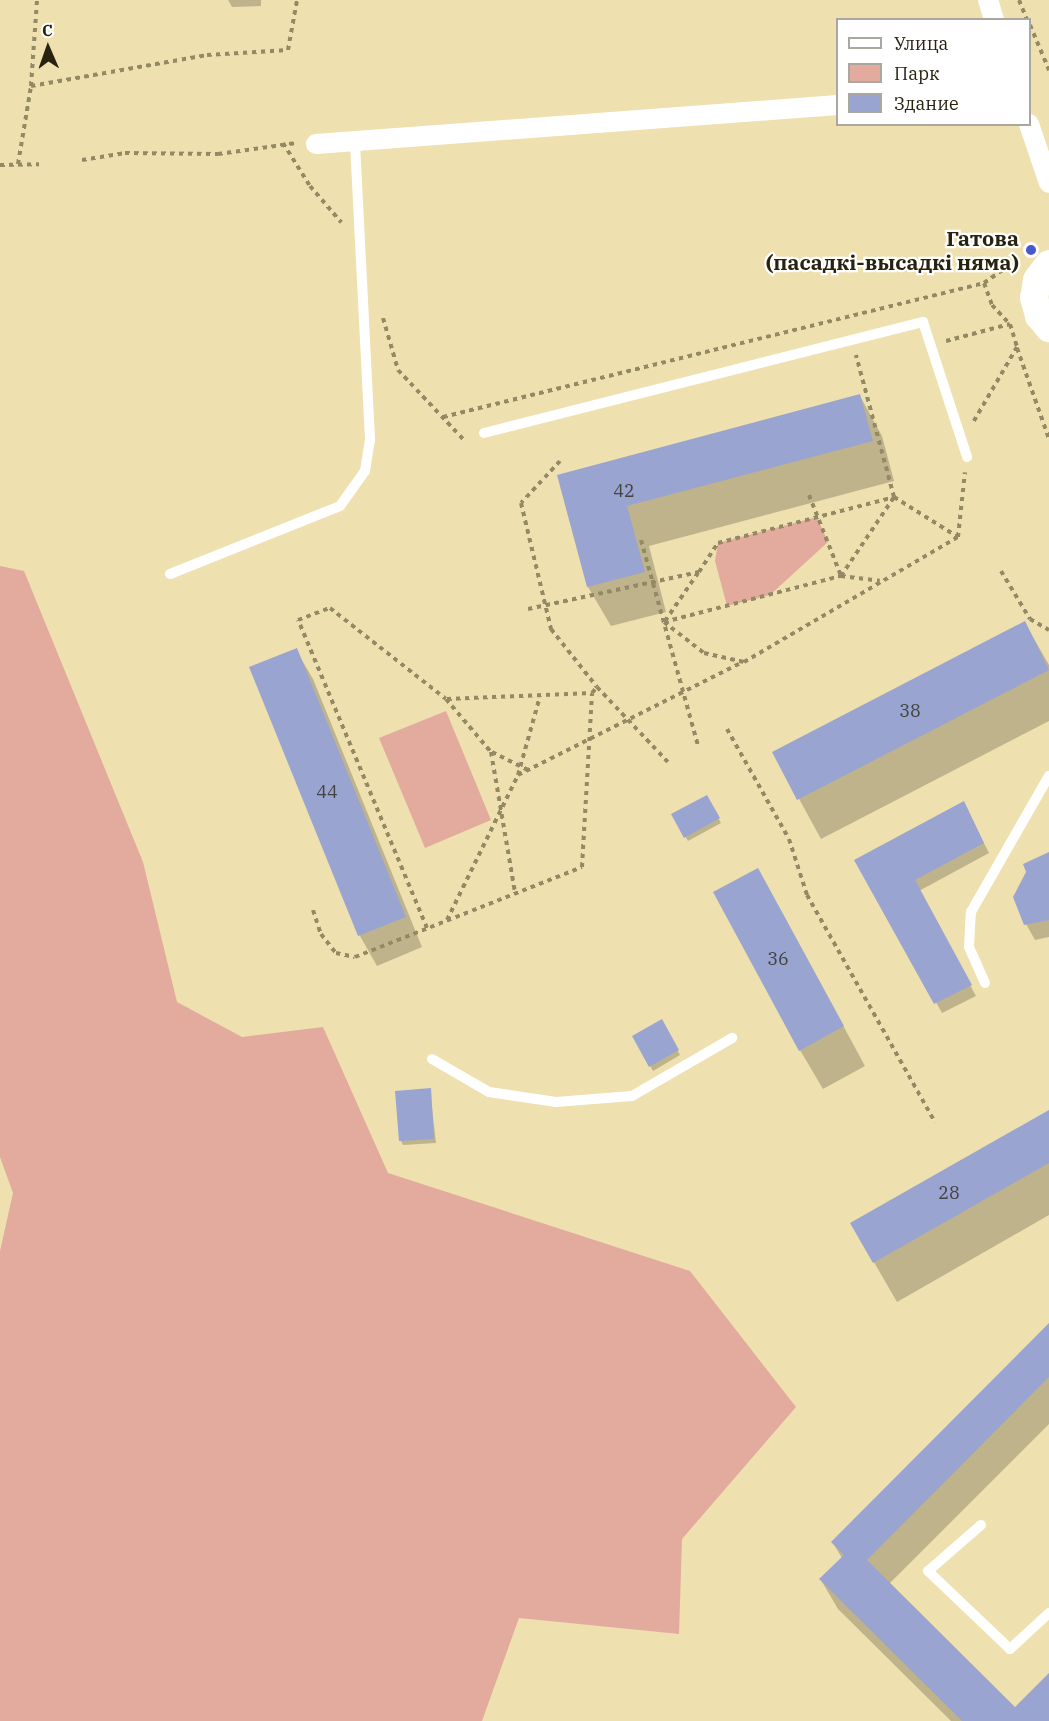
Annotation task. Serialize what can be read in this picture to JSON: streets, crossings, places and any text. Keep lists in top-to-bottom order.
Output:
{
  "places": ["Гатова (пасадкі-высадкі няма)"],
  "house_numbers": [
    "42",
    "38",
    "44",
    "36",
    "28"
  ],
  "legend": ["Улица", "Парк", "Здание"],
  "north": "top"
}
